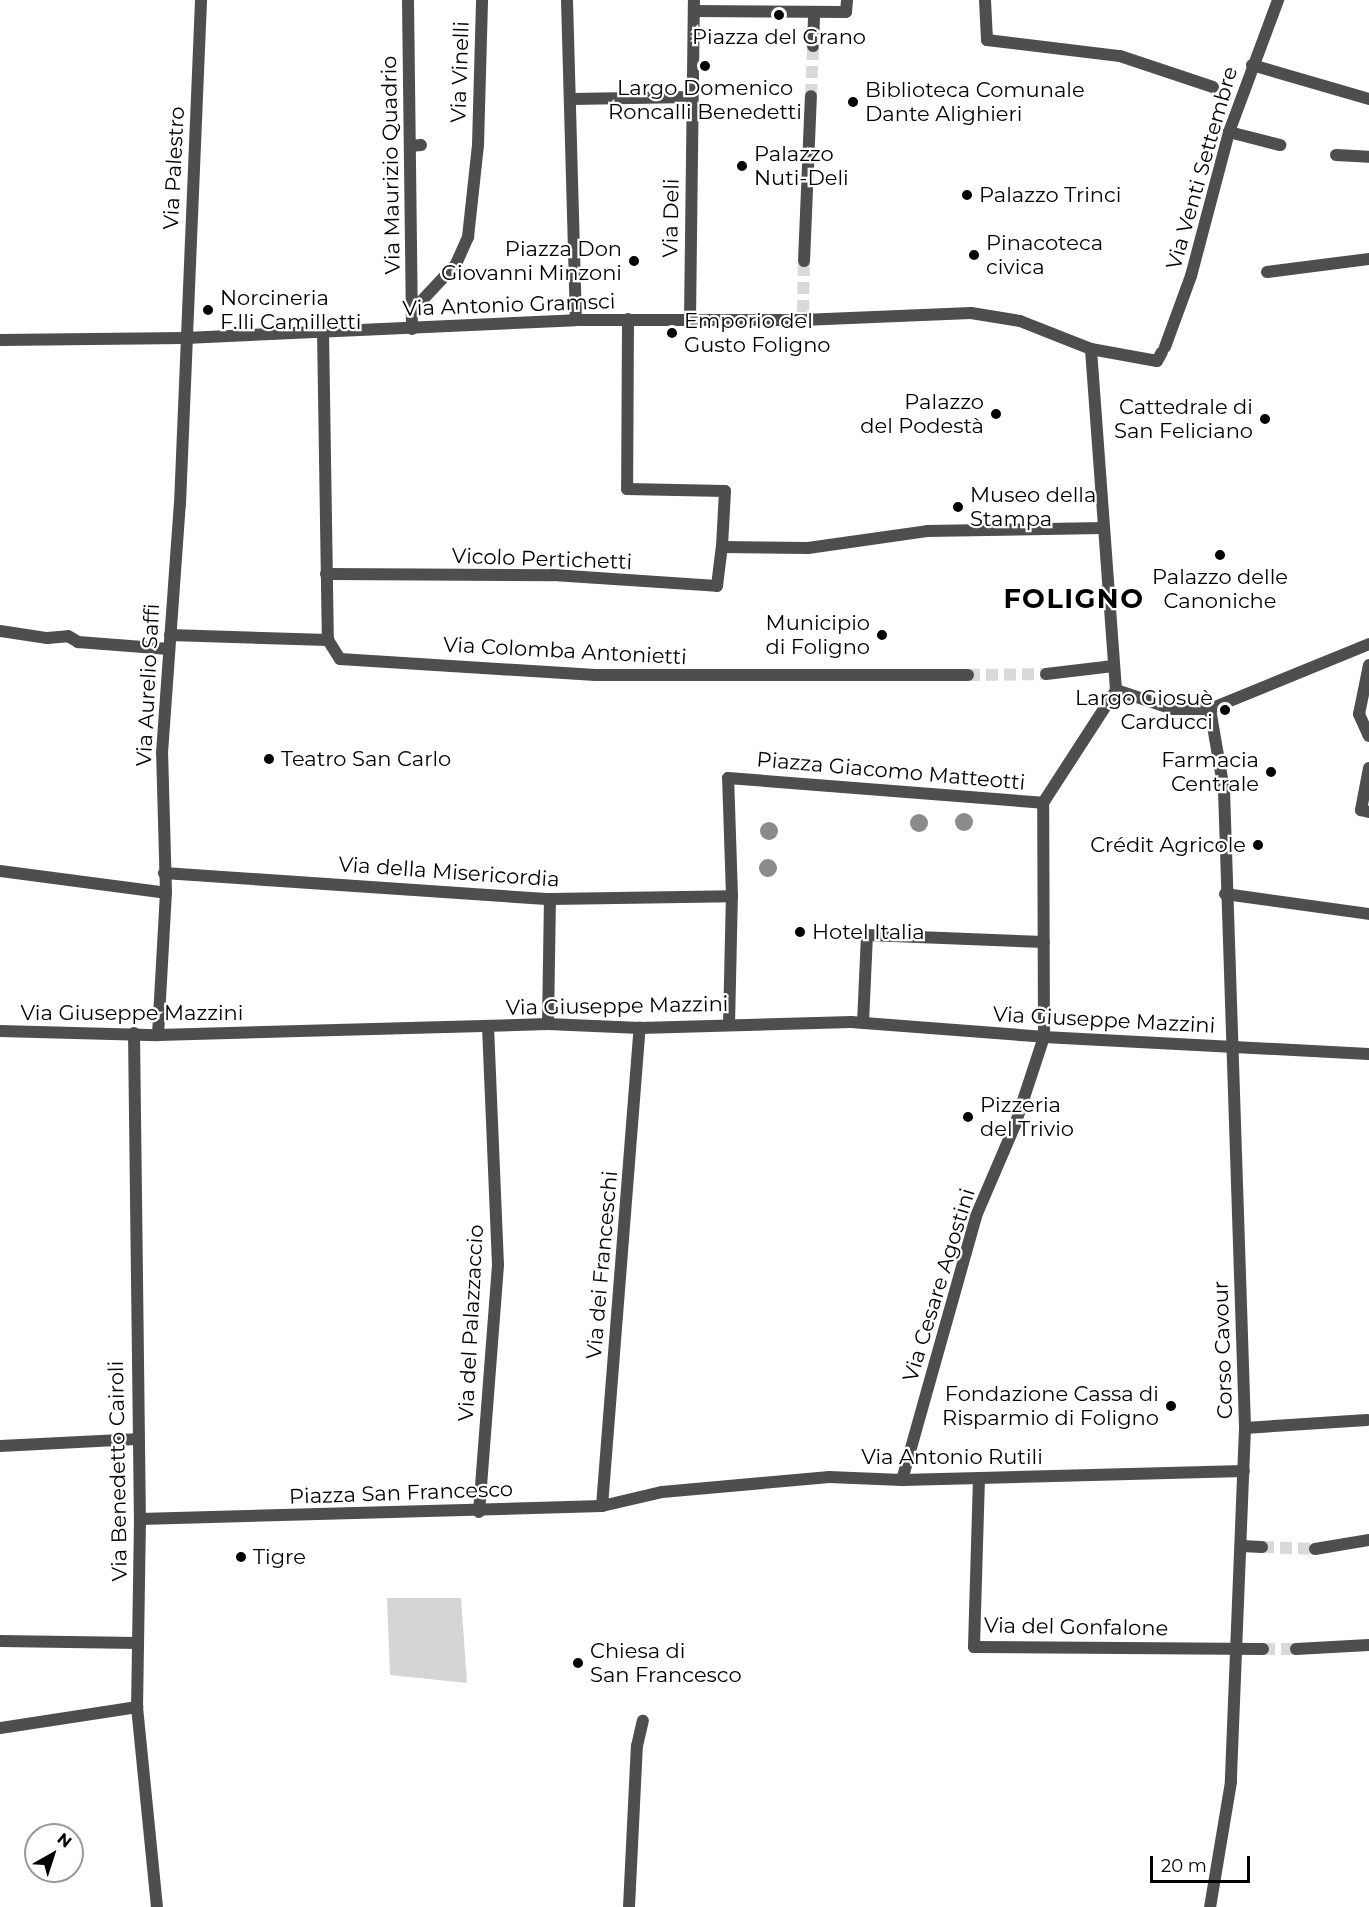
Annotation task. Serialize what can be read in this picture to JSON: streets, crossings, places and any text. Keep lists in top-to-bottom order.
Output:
{
  "streets": {
    "street": [
      "Via Vinelli",
      "Via Maurizio Quadrio",
      "Via Palestro",
      "Via Venti Settembre",
      "Via Deli",
      "Via Antonio Gramsci",
      "Vicolo Pertichetti",
      "Via Colomba Antonietti",
      "Via Aurelio Saffi",
      "Piazza Giacomo Matteotti",
      "Via della Misericordia",
      "Via Giuseppe Mazzini",
      "Via dei Franceschi",
      "Via Cesare Agostini",
      "Via del Palazzaccio",
      "Corso Cavour",
      "Via Antonio Rutili",
      "Via Benedetto Cairoli",
      "Piazza San Francesco",
      "Via del Gonfalone"
    ]
  },
  "crossings": [
    ["Via Vinelli", "Via Maurizio Quadrio"],
    ["Via Maurizio Quadrio", "Via Antonio Gramsci"],
    ["Via Palestro", "Via Antonio Gramsci"],
    ["Via Palestro", "Via Aurelio Saffi"],
    ["Via Venti Settembre", "Via Antonio Gramsci"],
    ["Via Deli", "Via Antonio Gramsci"],
    ["Via Antonio Gramsci", "Via Aurelio Saffi"],
    ["Via Aurelio Saffi", "Via della Misericordia"],
    ["Via Aurelio Saffi", "Via Giuseppe Mazzini"],
    ["Piazza Giacomo Matteotti", "Via della Misericordia"],
    ["Piazza Giacomo Matteotti", "Via Giuseppe Mazzini"],
    ["Piazza Giacomo Matteotti", "Via Cesare Agostini"],
    ["Via Giuseppe Mazzini", "Via dei Franceschi"],
    ["Via Giuseppe Mazzini", "Via Cesare Agostini"],
    ["Via Giuseppe Mazzini", "Via del Palazzaccio"],
    ["Via Giuseppe Mazzini", "Corso Cavour"],
    ["Via Giuseppe Mazzini", "Via Benedetto Cairoli"],
    ["Via dei Franceschi", "Piazza San Francesco"],
    ["Via Cesare Agostini", "Via Antonio Rutili"],
    ["Via del Palazzaccio", "Piazza San Francesco"],
    ["Corso Cavour", "Via Antonio Rutili"],
    ["Corso Cavour", "Via del Gonfalone"],
    ["Via Antonio Rutili", "Piazza San Francesco"],
    ["Via Antonio Rutili", "Via del Gonfalone"],
    ["Via Benedetto Cairoli", "Piazza San Francesco"]
  ],
  "districts": ["FOLIGNO"],
  "places": [
    "Piazza del Grano",
    "Largo Domenico Roncalli Benedetti",
    "Biblioteca Comunale Dante Alighieri",
    "Palazzo Nuti-Deli",
    "Palazzo Trinci",
    "Pinacoteca civica",
    "Piazza Don Giovanni Minzoni",
    "Norcineria F.lli Camilletti",
    "Emporio del Gusto Foligno",
    "Palazzo del Podestà",
    "Cattedrale di San Feliciano",
    "Museo della Stampa",
    "Palazzo delle Canoniche",
    "Municipio di Foligno",
    "Largo Giosuè Carducci",
    "Teatro San Carlo",
    "Farmacia Centrale",
    "Crédit Agricole",
    "Hotel Italia",
    "Pizzeria del Trivio",
    "Fondazione Cassa di Risparmio di Foligno",
    "Tigre",
    "Chiesa di San Francesco"
  ],
  "scale_bar": "20 m",
  "north": "top right"
}
